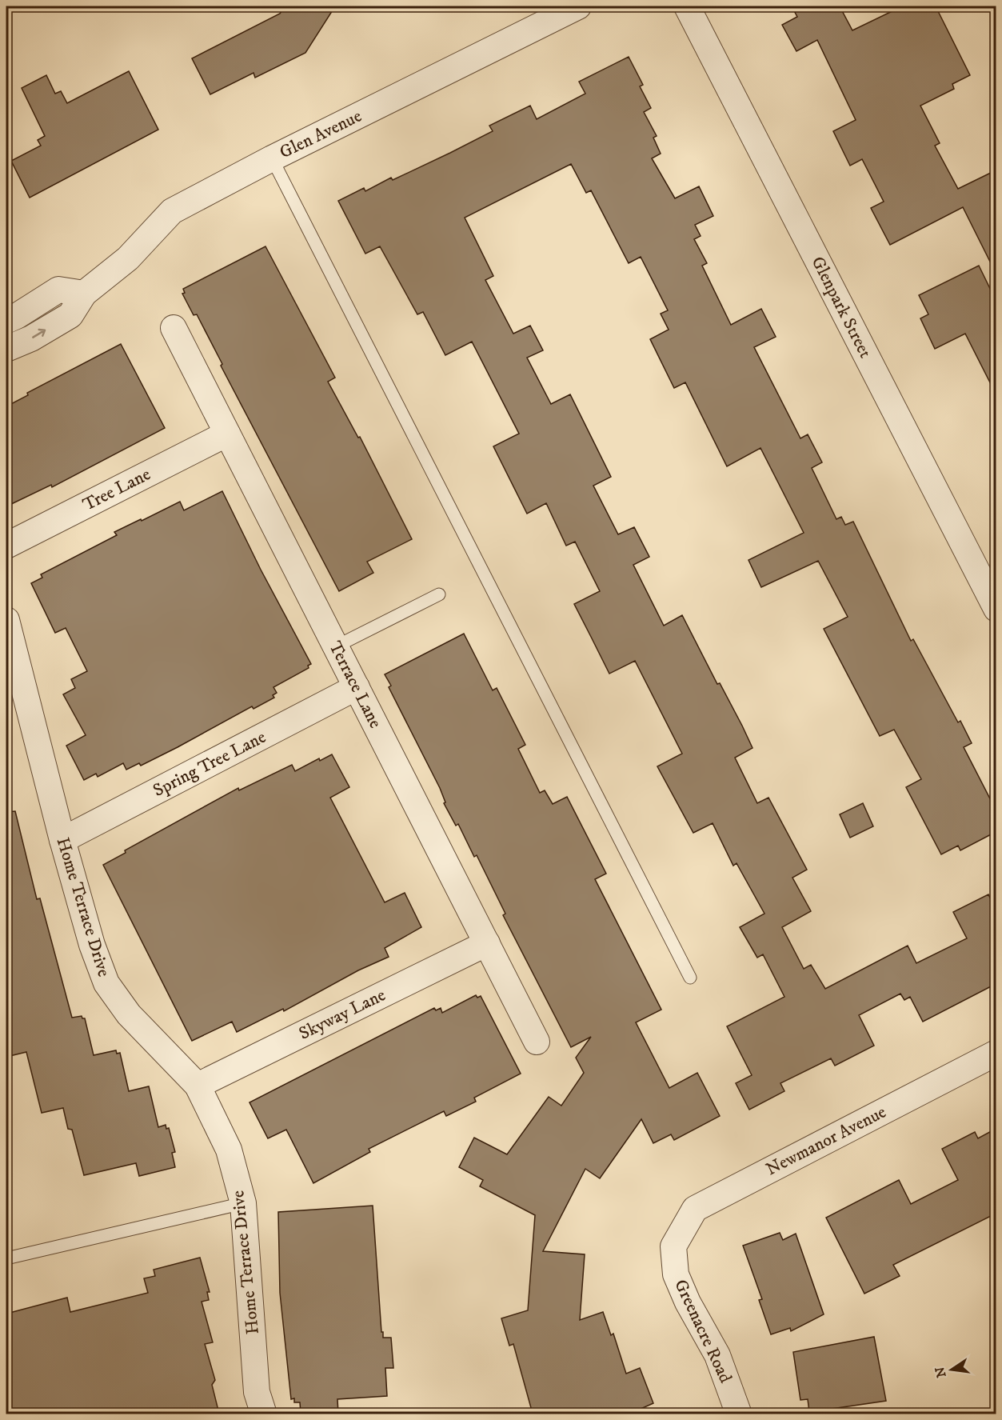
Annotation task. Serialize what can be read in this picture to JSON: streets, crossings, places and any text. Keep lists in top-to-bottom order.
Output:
{
  "streets": {
    "street": [
      "Glen Avenue",
      "Glenpark Street",
      "Tree Lane",
      "Terrace Lane",
      "Spring Tree Lane",
      "Home Terrace Drive",
      "Skyway Lane",
      "Newmanor Avenue",
      "Greenacre Road"
    ]
  },
  "crossings": [
    ["Tree Lane", "Terrace Lane"],
    ["Terrace Lane", "Spring Tree Lane"],
    ["Terrace Lane", "Skyway Lane"],
    ["Spring Tree Lane", "Home Terrace Drive"],
    ["Home Terrace Drive", "Skyway Lane"],
    ["Newmanor Avenue", "Greenacre Road"]
  ],
  "north": "left"
}
